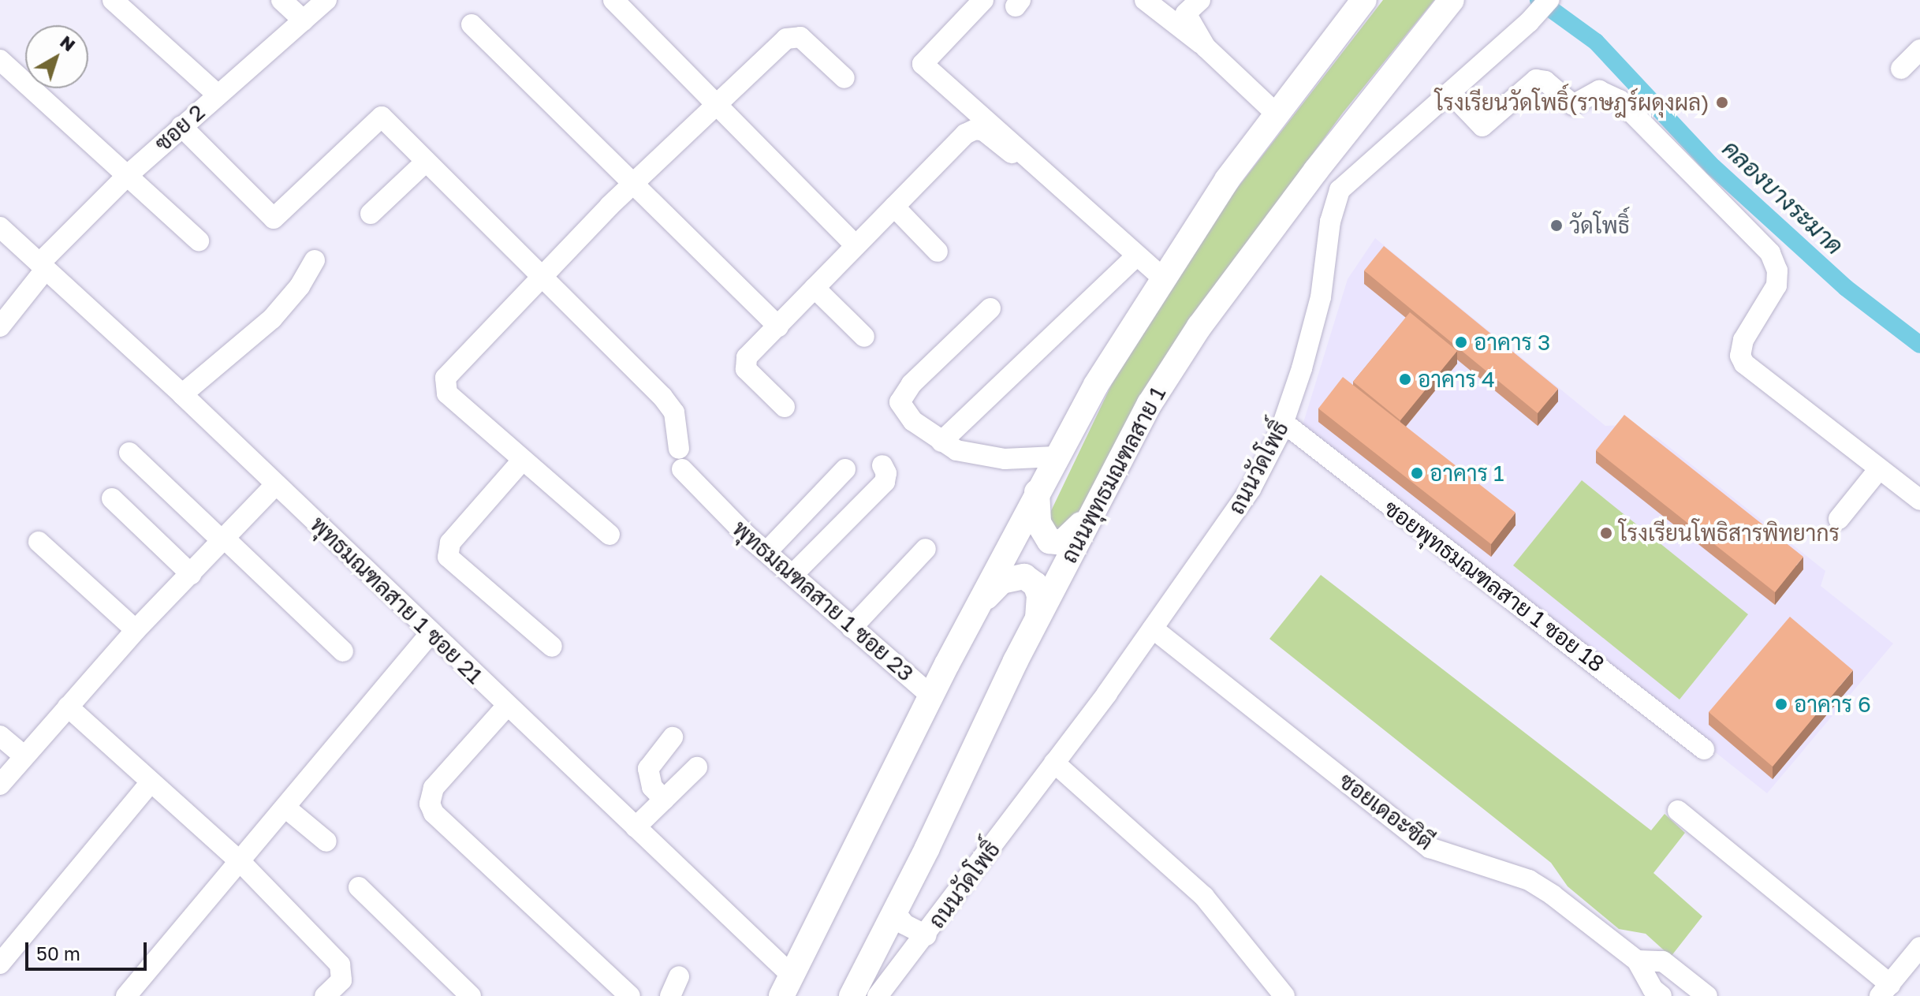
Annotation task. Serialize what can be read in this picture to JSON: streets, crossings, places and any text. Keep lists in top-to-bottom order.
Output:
{
  "streets": {
    "main road": ["ถนนพุทธมณฑลสาย 1"],
    "street": [
      "ซอย 2",
      "ถนนวัดโพธิ์",
      "ซอยพุทธมณฑลสาย 1 ซอย 18",
      "พุทธมณฑลสาย 1 ซอย 21",
      "พุทธมณฑลสาย 1 ซอย 23",
      "ซอยเดอะซิตี"
    ]
  },
  "crossings": [
    ["ซอย 2", "พุทธมณฑลสาย 1 ซอย 21"],
    ["ถนนวัดโพธิ์", "ถนนพุทธมณฑลสาย 1"],
    ["ถนนวัดโพธิ์", "ซอยพุทธมณฑลสาย 1 ซอย 18"],
    ["ถนนวัดโพธิ์", "ซอยเดอะซิตี"]
  ],
  "water": ["คลองบางระมาด"],
  "places": [
    "โรงเรียนวัดโพธิ์(ราษฎร์ผดุงผล)",
    "วัดโพธิ์",
    "อาคาร 3",
    "อาคาร 4",
    "อาคาร 1",
    "โรงเรียนโพธิสารพิทยากร",
    "อาคาร 6"
  ],
  "scale_bar": "50 m",
  "north": "top right"
}
